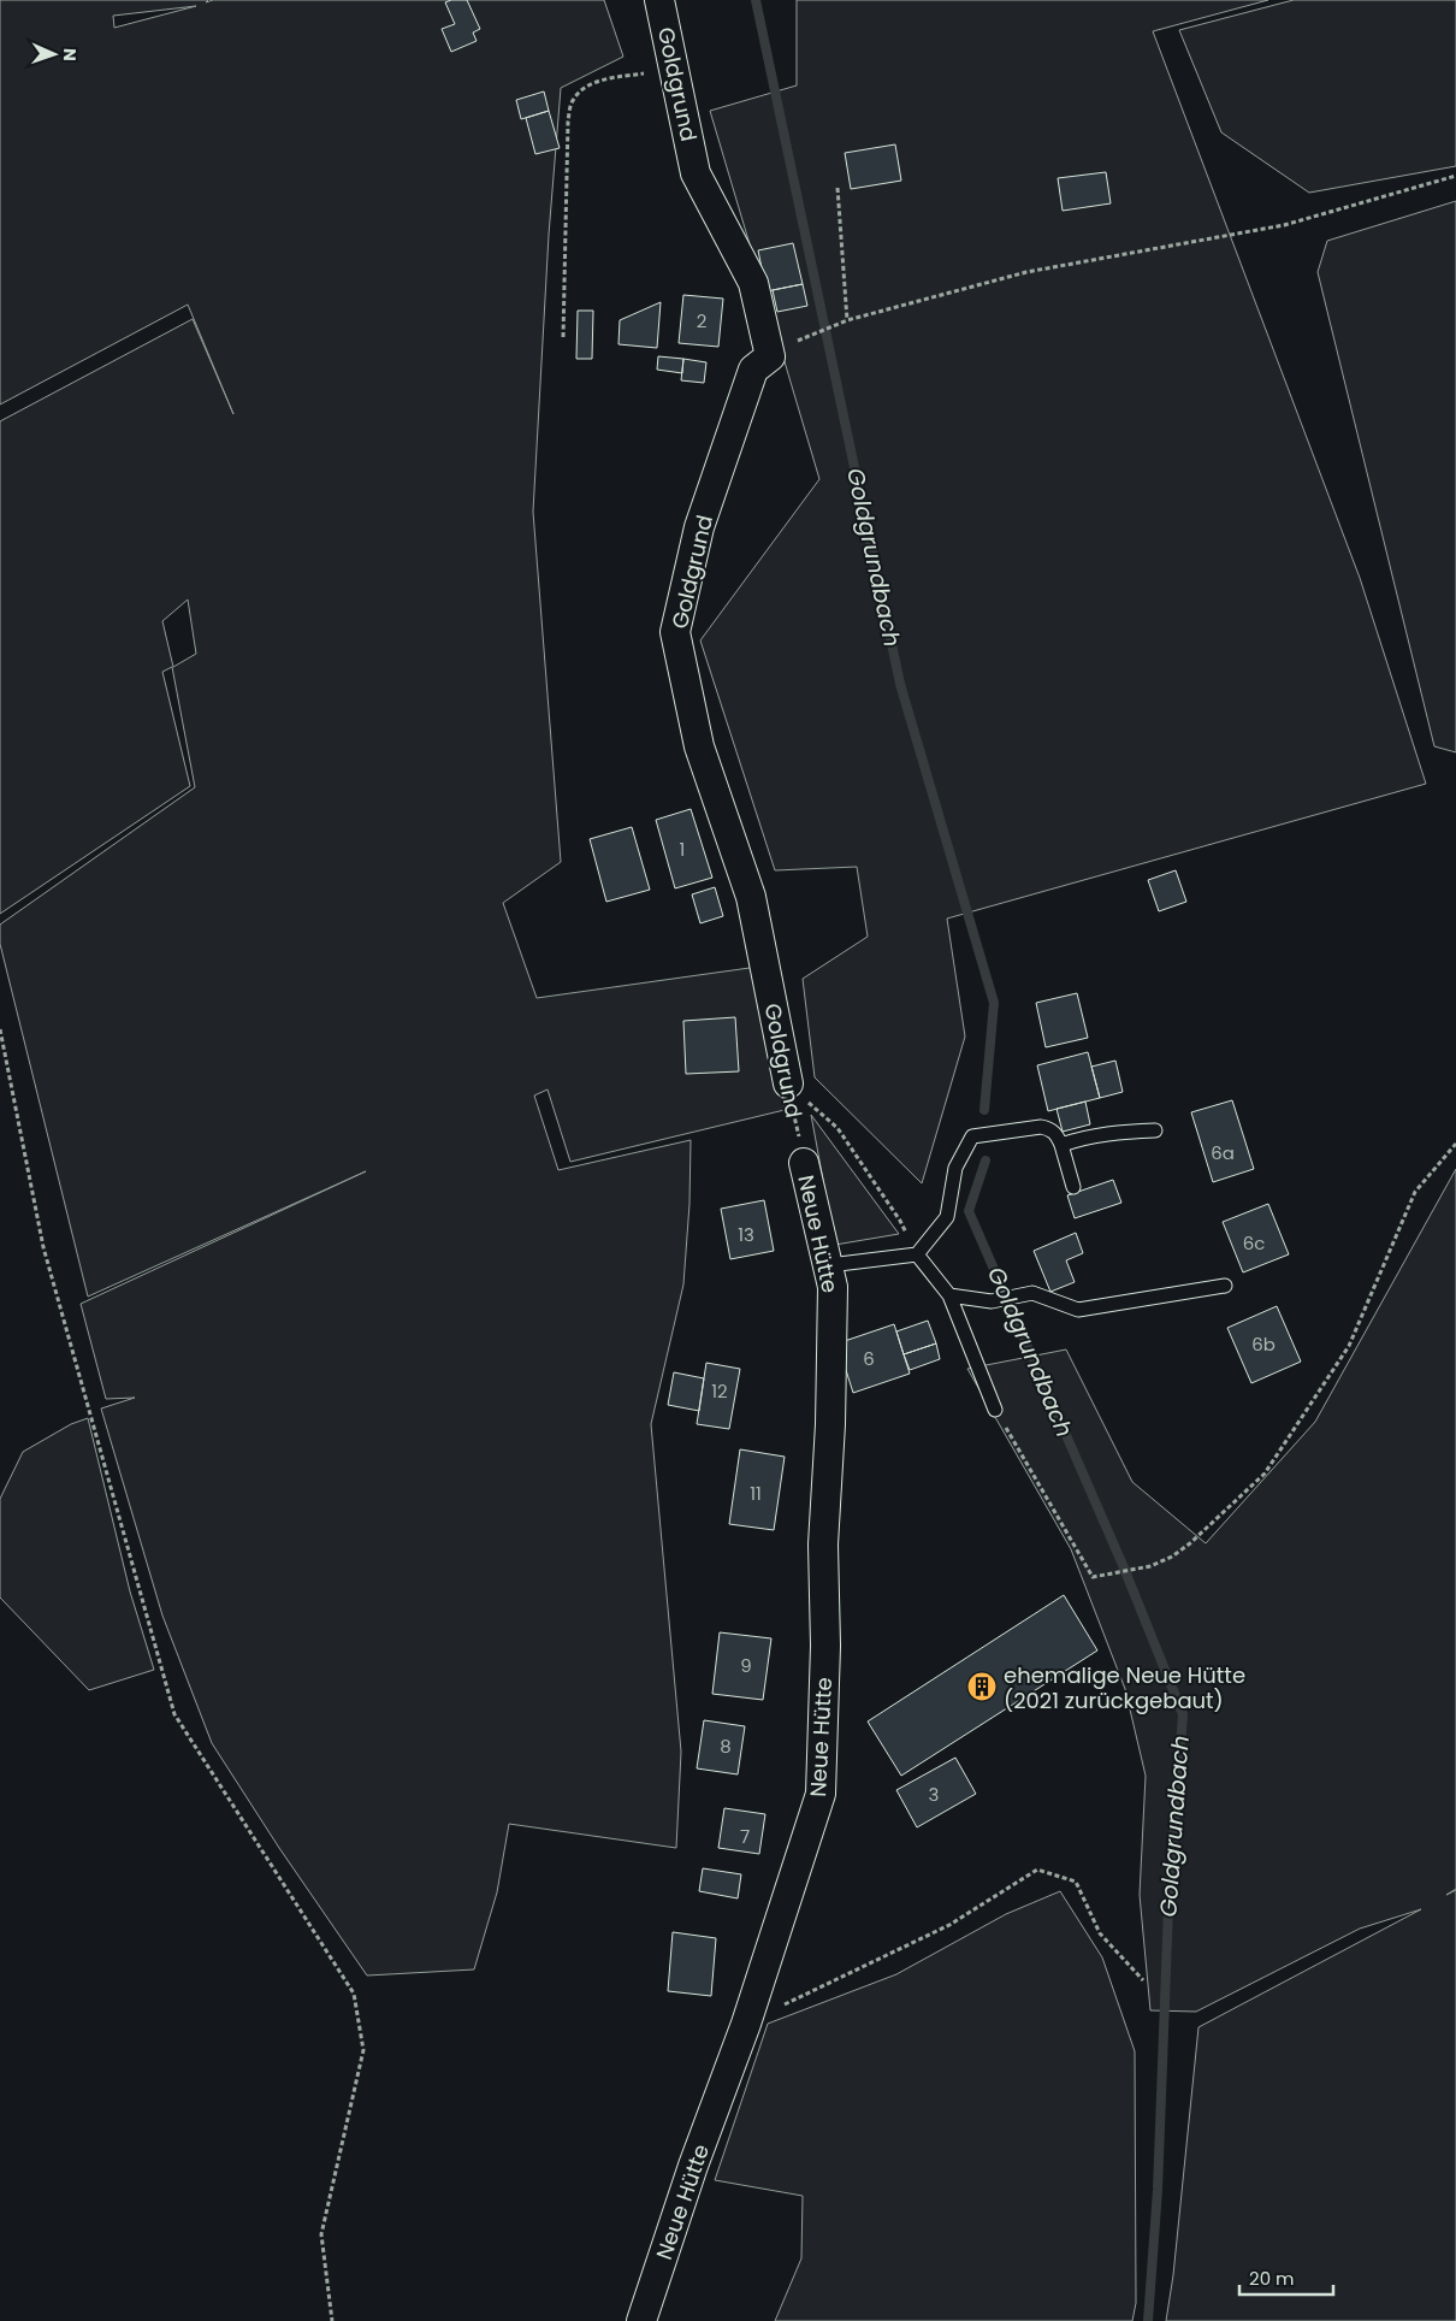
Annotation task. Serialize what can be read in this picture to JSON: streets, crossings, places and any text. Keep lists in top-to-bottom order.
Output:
{
  "streets": {
    "street": ["Goldgrund", "Neue Hütte"]
  },
  "crossings": [
    ["Goldgrund", "Neue Hütte"]
  ],
  "water": ["Goldgrundbach"],
  "places": {
    "building": ["ehemalige Neue Hütte (2021 zurückgebaut)"]
  },
  "house_numbers": [
    "2",
    "1",
    "6a",
    "13",
    "6c",
    "6b",
    "6",
    "12",
    "11",
    "9",
    "8",
    "3",
    "7"
  ],
  "scale_bar": "20 m",
  "north": "right"
}
